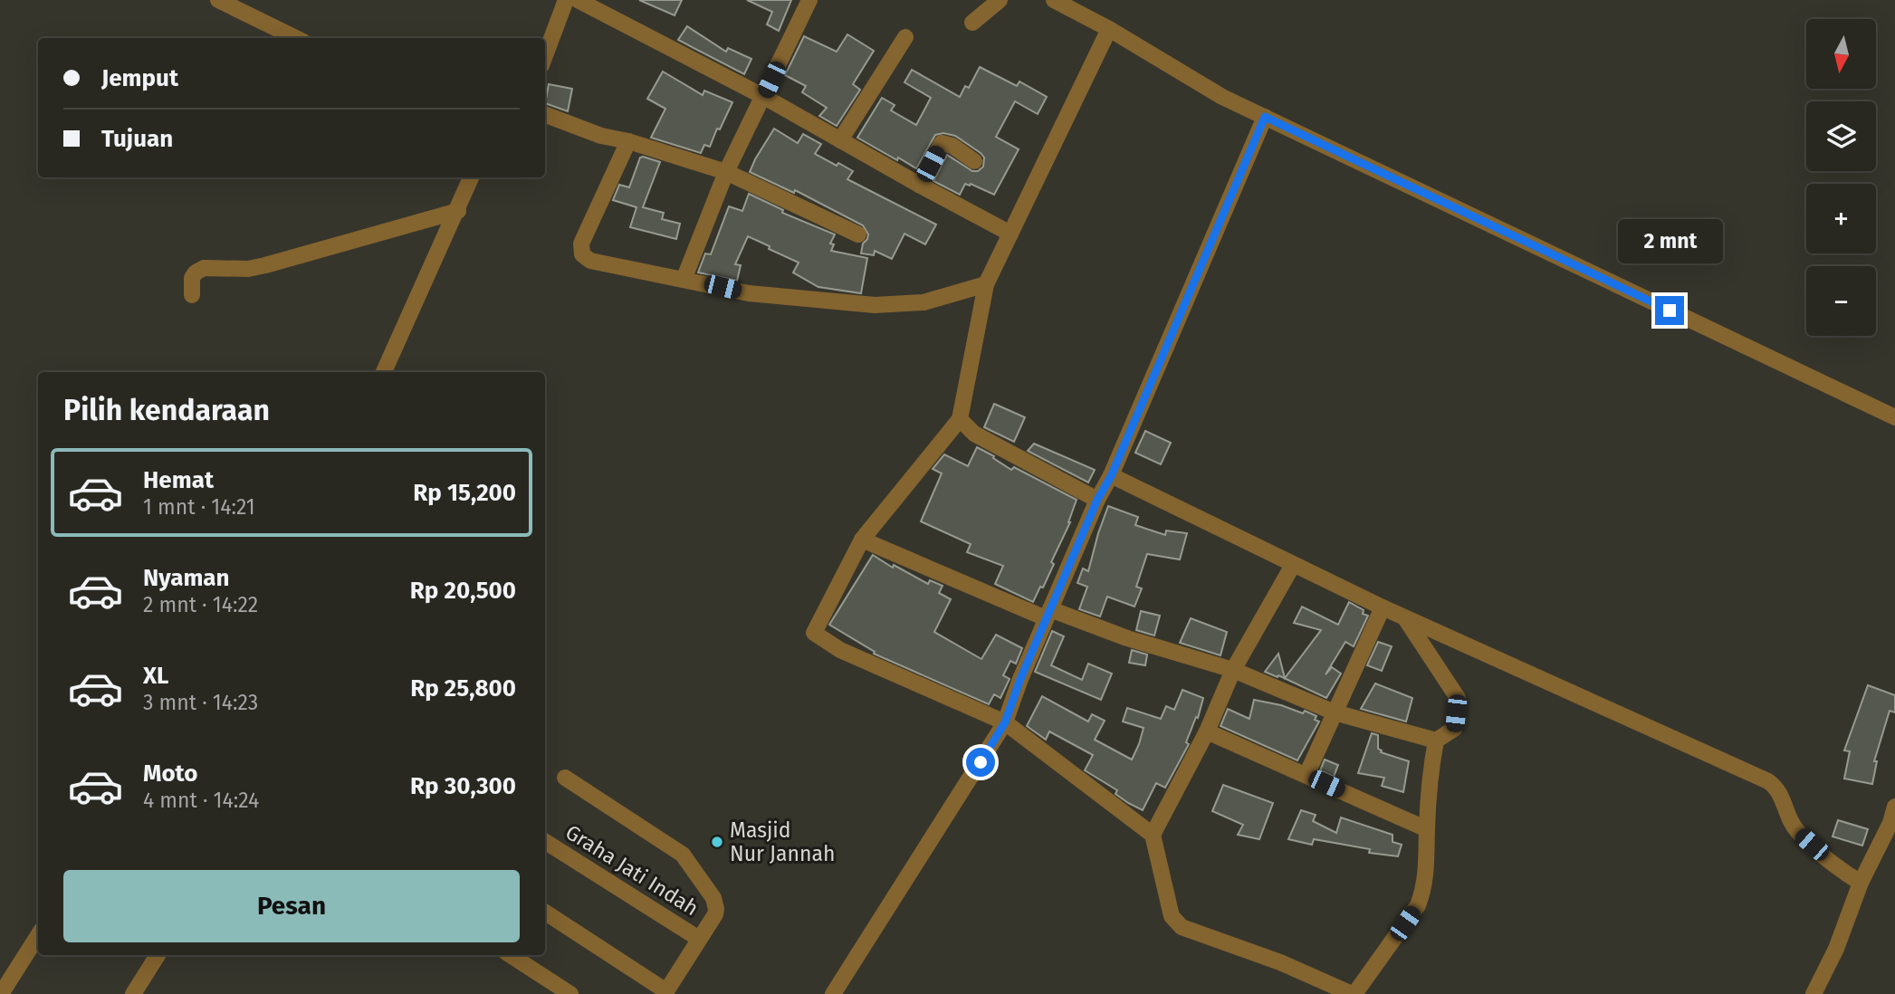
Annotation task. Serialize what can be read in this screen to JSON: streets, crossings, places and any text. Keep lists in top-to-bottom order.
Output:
{
  "streets": {
    "street": ["Graha Jati Indah"]
  },
  "places": ["Masjid Nur Jannah"],
  "north": "bottom",
  "page": {
    "map_buttons": ["+", "−"],
    "banner": ["Jemput", "Tujuan"],
    "bubble": "2 mnt",
    "heading": "Pilih kendaraan",
    "list": [
      {
        "name": "Hemat",
        "note": "1 mnt · 14:21",
        "value": "Rp 15,200"
      },
      {
        "name": "Nyaman",
        "note": "2 mnt · 14:22",
        "value": "Rp 20,500"
      },
      {
        "name": "XL",
        "note": "3 mnt · 14:23",
        "value": "Rp 25,800"
      },
      {
        "name": "Moto",
        "note": "4 mnt · 14:24",
        "value": "Rp 30,300"
      }
    ],
    "buttons": "Pesan"
  }
}
